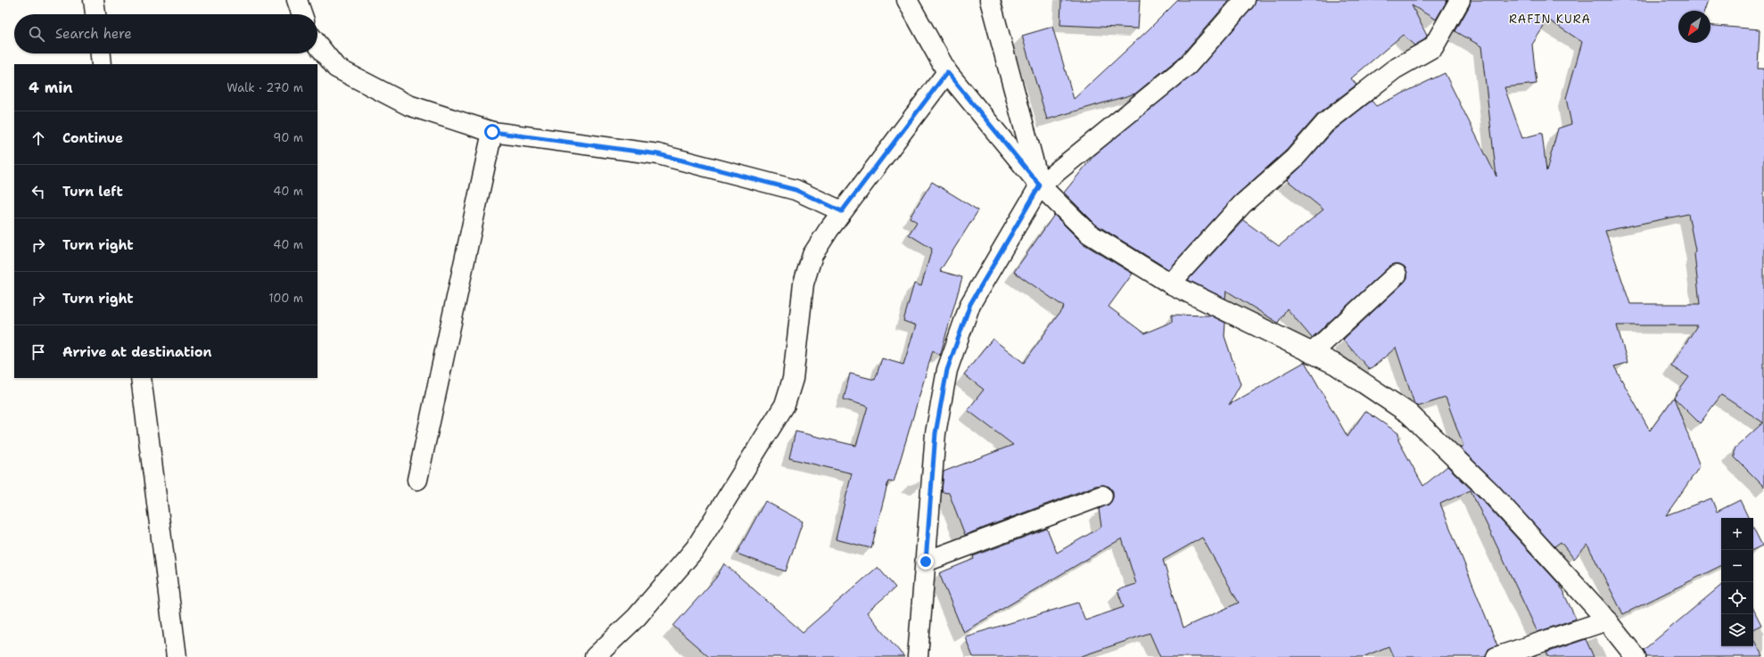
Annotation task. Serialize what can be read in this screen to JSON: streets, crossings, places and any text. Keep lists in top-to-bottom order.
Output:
{
  "districts": ["RAFIN KURA"],
  "north": "bottom left",
  "page": {
    "search": "Search here",
    "heading": ["4 min", "Walk · 270 m"],
    "list": [
      ["Continue", "90 m"],
      ["Turn left", "40 m"],
      ["Turn right", "40 m"],
      ["Turn right", "100 m"],
      "Arrive at destination"
    ],
    "map_buttons": ["+", "−"]
  }
}
